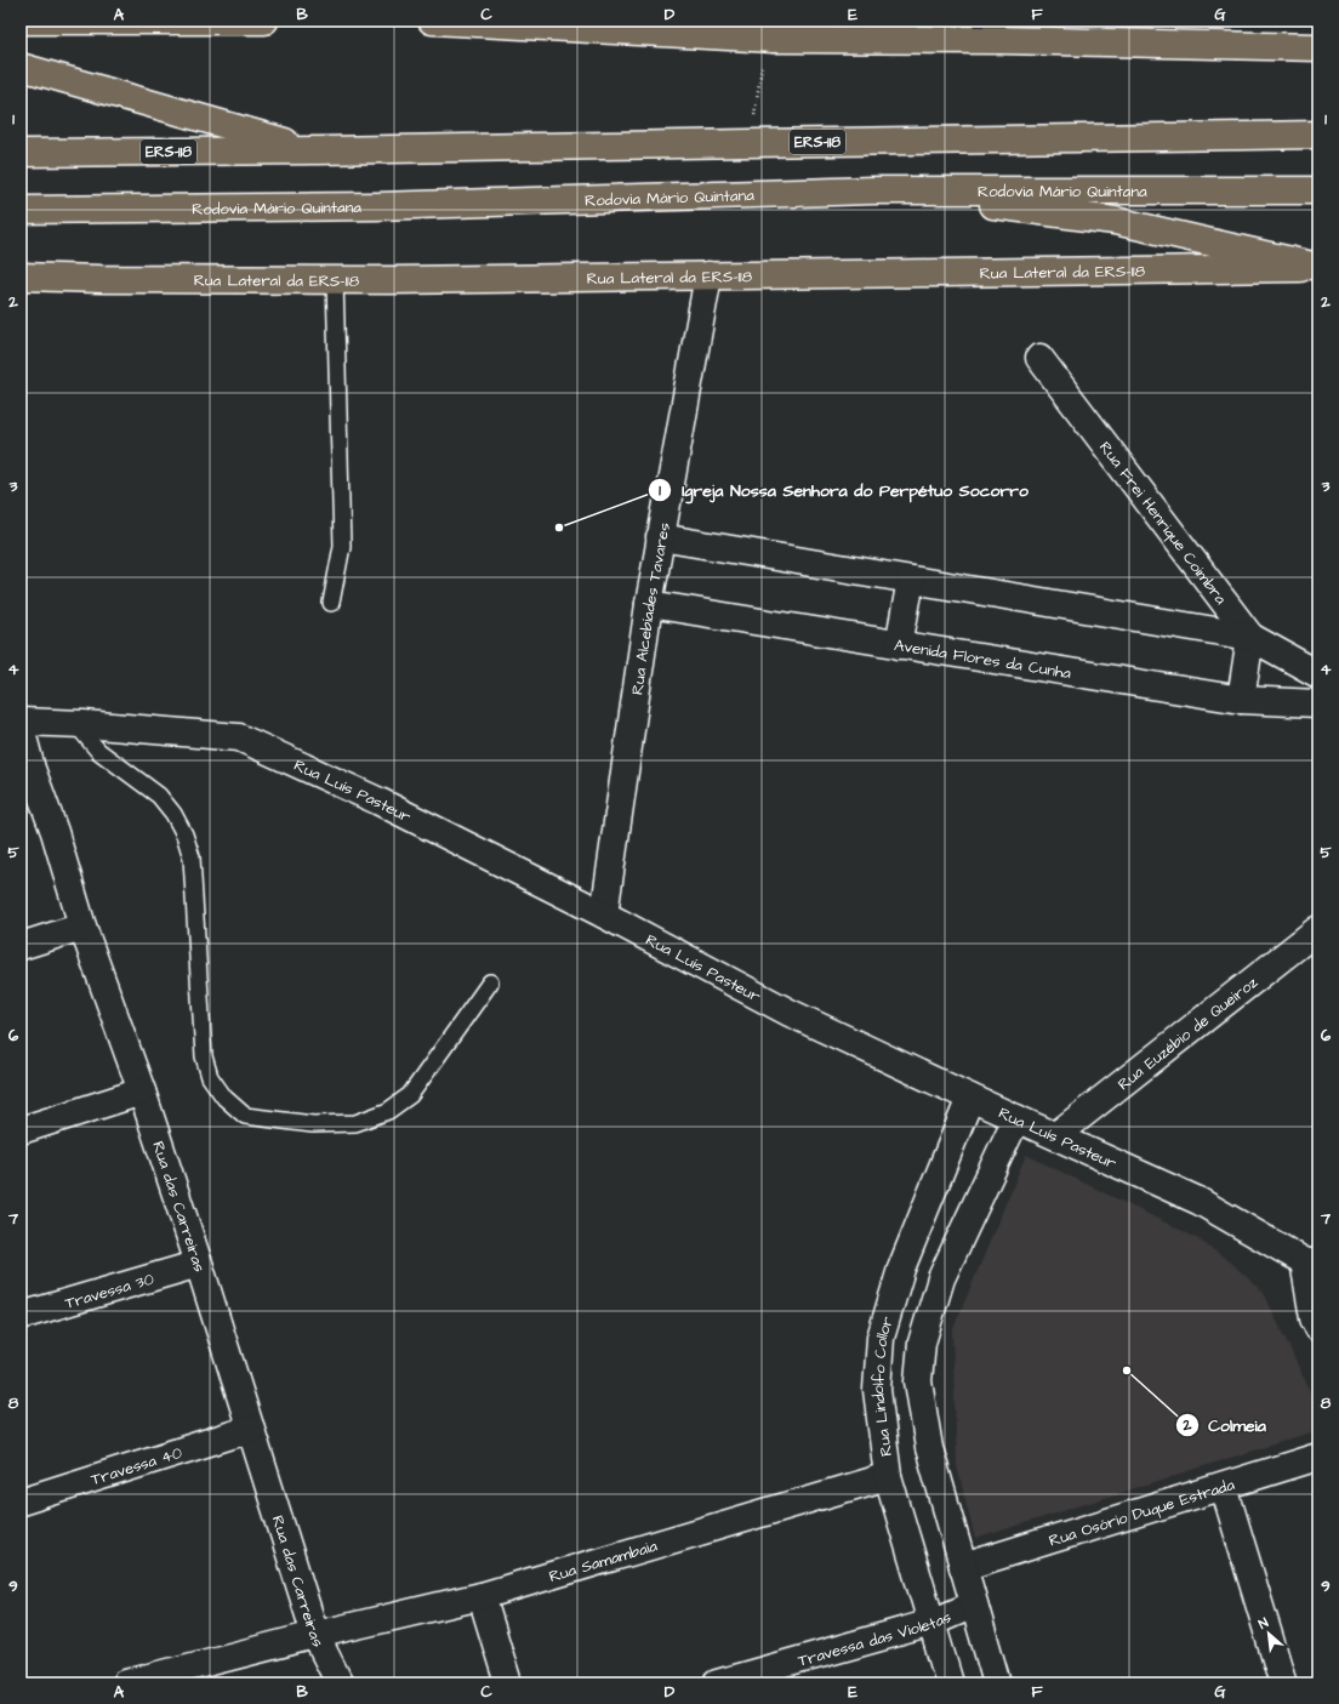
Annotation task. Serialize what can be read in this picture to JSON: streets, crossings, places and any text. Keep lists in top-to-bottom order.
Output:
{
  "streets": {
    "main road": ["ERS-118", "Rodovia Mário Quintana", "Rua Lateral da ERS-118"],
    "street": [
      "Rua Frei Henrique Coimbra",
      "Rua Alcebíades Tavares",
      "Avenida Flores da Cunha",
      "Rua Luís Pasteur",
      "Rua Euzébio de Queiroz",
      "Rua das Carreiras",
      "Travessa 30",
      "Rua Lindolfo Collor",
      "Travessa 40",
      "Rua Osório Duque Estrada",
      "Rua Samambaia",
      "Travessa das Violetas"
    ]
  },
  "crossings": [
    ["Rua Lateral da ERS-118", "Rua Alcebíades Tavares"],
    ["Rua Alcebíades Tavares", "Avenida Flores da Cunha"],
    ["Rua Alcebíades Tavares", "Rua Luís Pasteur"],
    ["Rua Luís Pasteur", "Rua Euzébio de Queiroz"],
    ["Rua Luís Pasteur", "Rua Lindolfo Collor"],
    ["Rua das Carreiras", "Travessa 30"],
    ["Rua das Carreiras", "Travessa 40"],
    ["Rua das Carreiras", "Rua Samambaia"],
    ["Rua Lindolfo Collor", "Rua Osório Duque Estrada"],
    ["Rua Lindolfo Collor", "Rua Samambaia"],
    ["Rua Lindolfo Collor", "Travessa das Violetas"]
  ],
  "places": ["Igreja Nossa Senhora do Perpétuo Socorro", "Colmeia"],
  "north": "top left",
  "grid": {
    "columns": [
      "A",
      "B",
      "C",
      "D",
      "E",
      "F",
      "G"
    ],
    "rows": [
      "1",
      "2",
      "3",
      "4",
      "5",
      "6",
      "7",
      "8",
      "9"
    ]
  }
}
